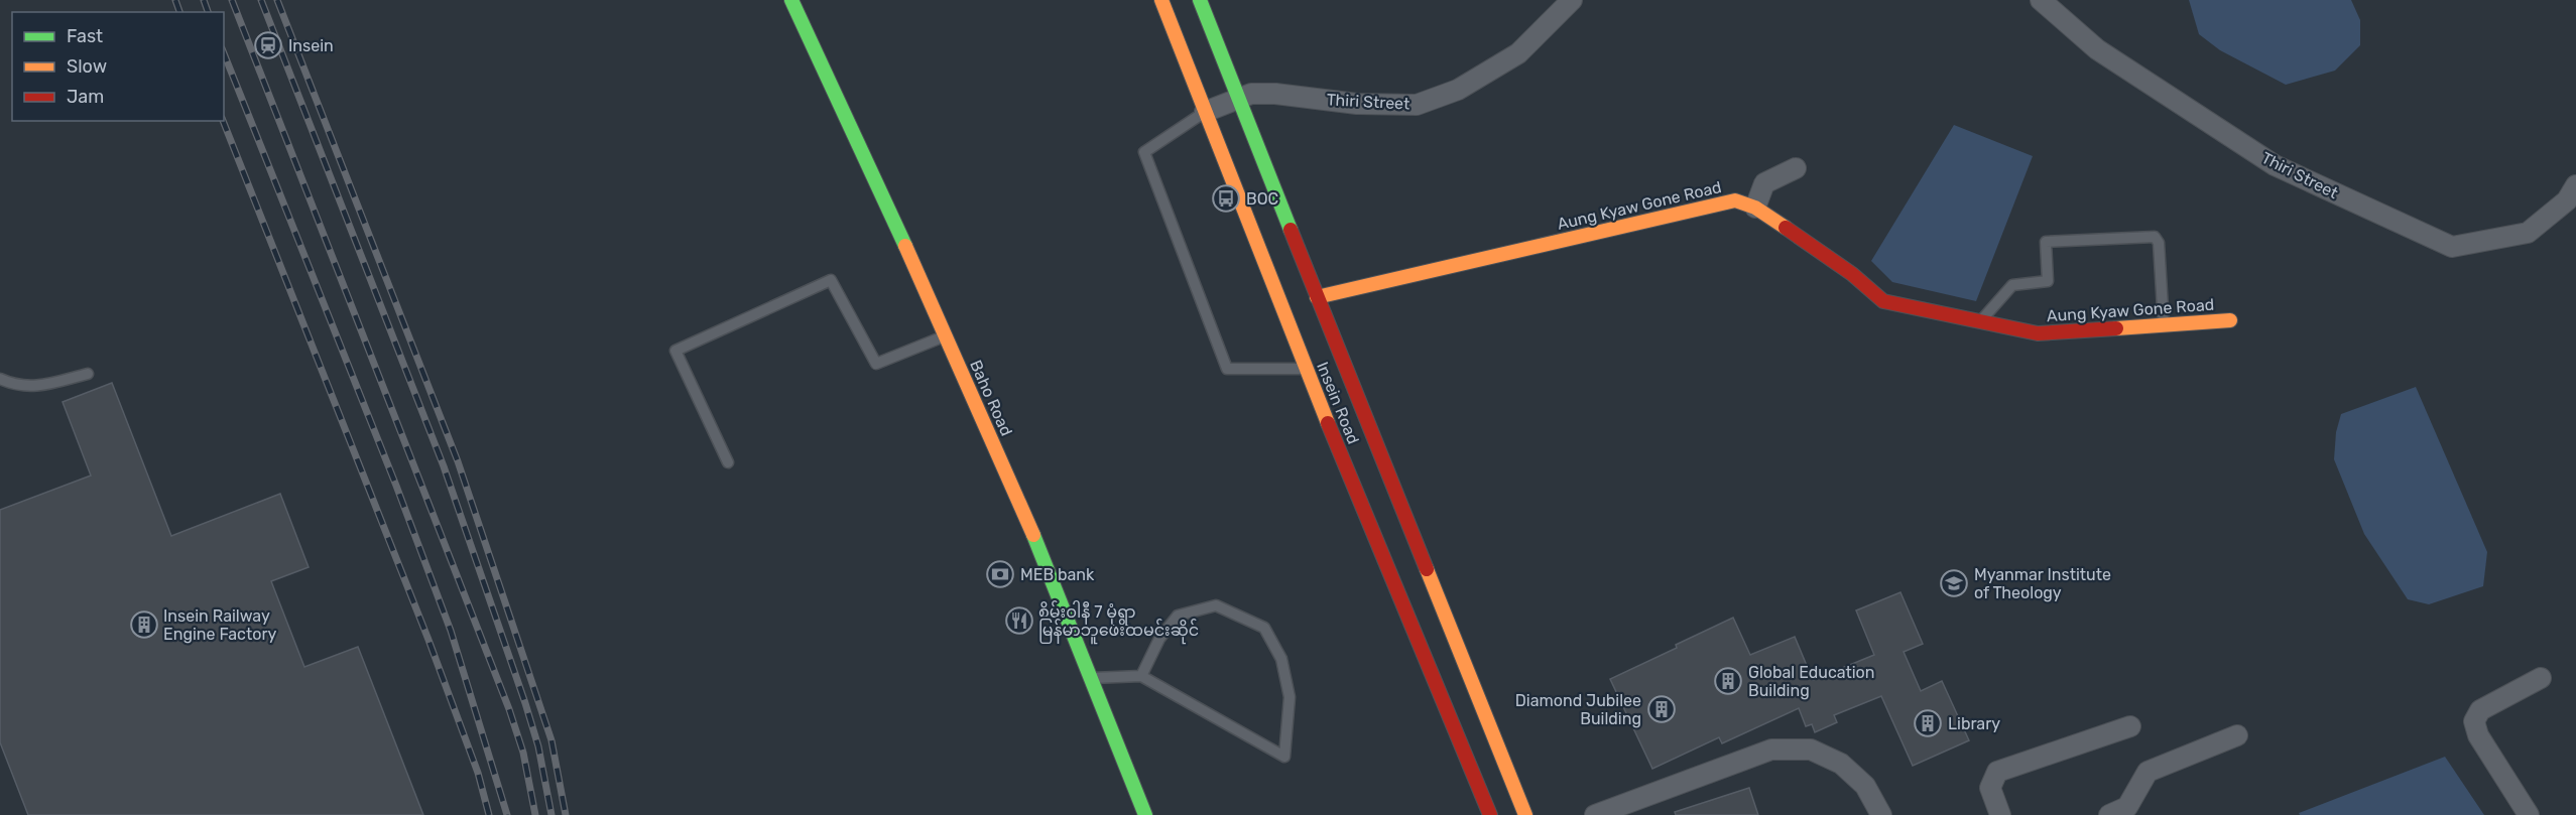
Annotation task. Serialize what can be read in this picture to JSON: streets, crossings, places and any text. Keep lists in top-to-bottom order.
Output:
{
  "streets": {
    "main road": ["Aung Kyaw Gone Road", "Baho Road", "Insein Road"],
    "street": ["Thiri Street"]
  },
  "crossings": [
    ["Thiri Street", "Insein Road"],
    ["Aung Kyaw Gone Road", "Insein Road"]
  ],
  "places": {
    "station": ["Insein"],
    "bus stop": ["BOC"],
    "bank": ["MEB bank"],
    "school or university": ["Myanmar Institute of Theology"],
    "restaurant": ["စိမ်းဝါနီ 7 မုံရွာ မြန်မာဘူဖေးထမင်းဆိုင်"],
    "building": [
      "Insein Railway Engine Factory",
      "Global Education Building",
      "Diamond Jubilee Building",
      "Library"
    ]
  },
  "legend": ["Fast", "Slow", "Jam"]
}
